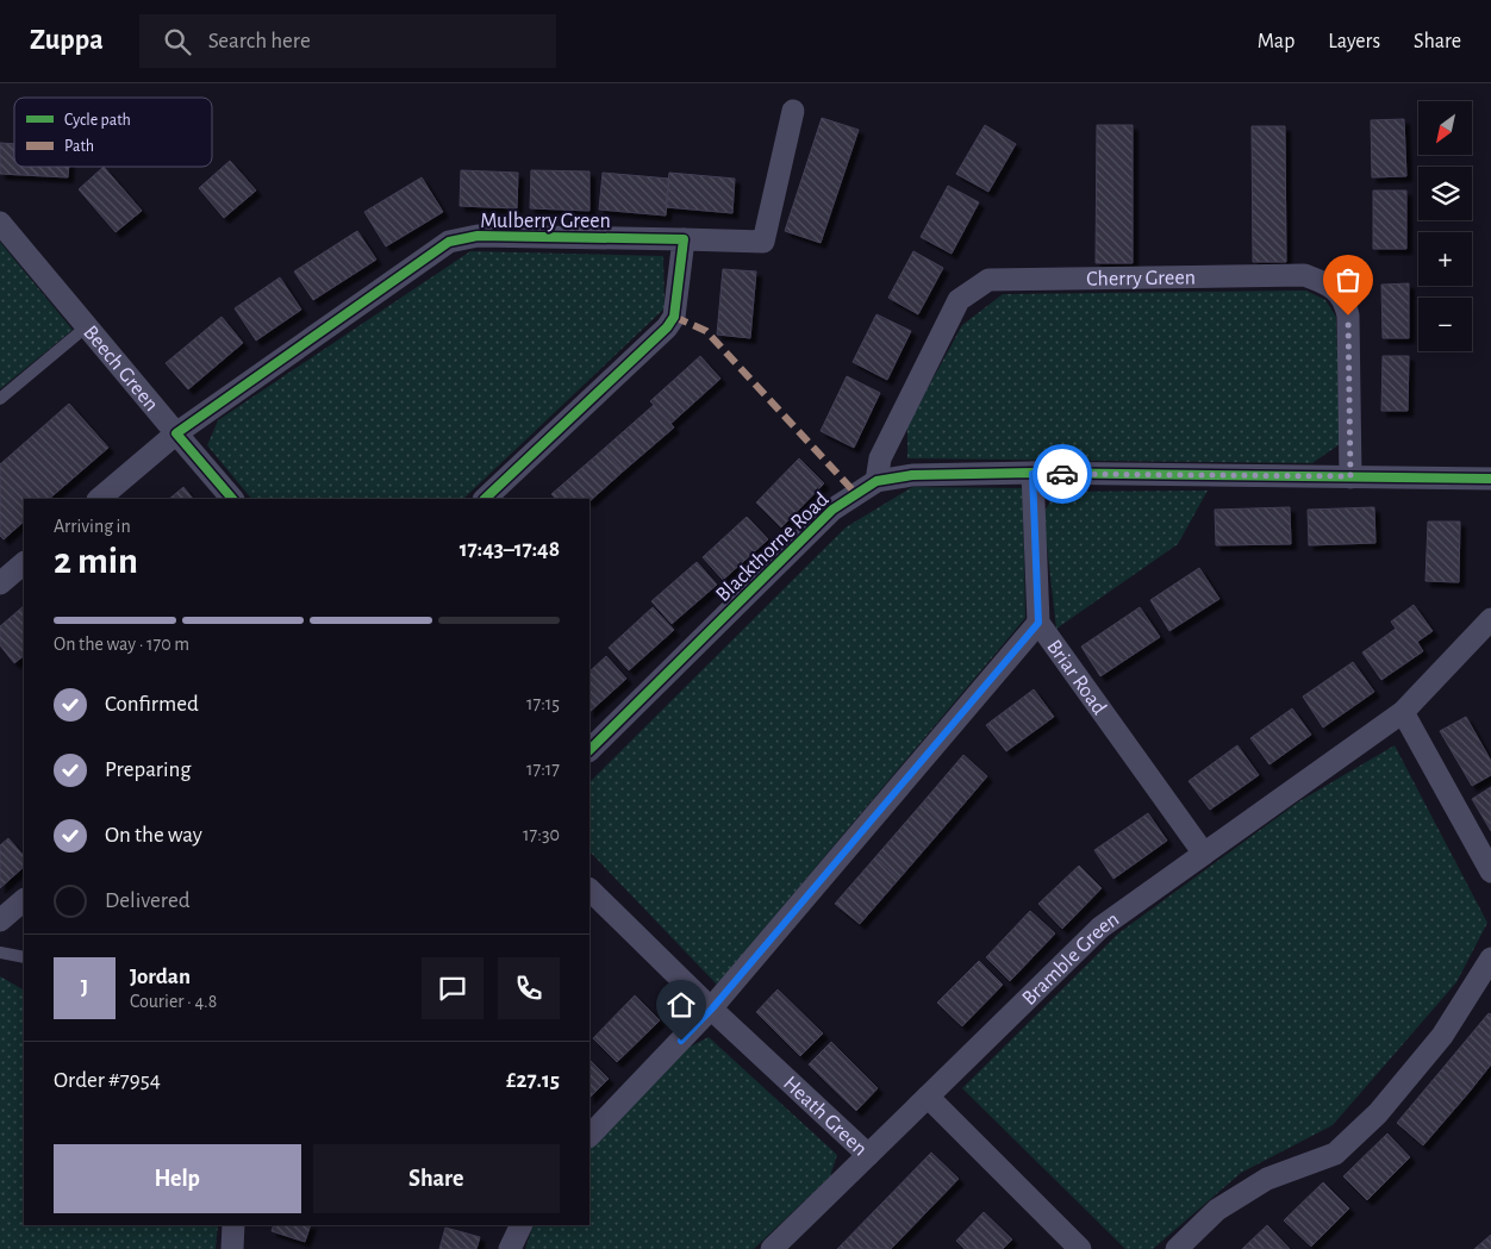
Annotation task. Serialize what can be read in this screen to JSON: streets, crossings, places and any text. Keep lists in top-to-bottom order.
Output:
{
  "streets": {
    "street": [
      "Mulberry Green",
      "Cherry Green",
      "Beech Green",
      "Blackthorne Road",
      "Briar Road",
      "Bramble Green",
      "Heath Green"
    ]
  },
  "crossings": [
    ["Mulberry Green", "Beech Green"],
    ["Cherry Green", "Blackthorne Road"],
    ["Blackthorne Road", "Briar Road"],
    ["Briar Road", "Bramble Green"],
    ["Bramble Green", "Heath Green"]
  ],
  "legend": ["Cycle path", "Path"],
  "north": "bottom left",
  "page": {
    "header": "Zuppa",
    "search": "Search here",
    "nav": ["Map", "Layers", "Share"],
    "map_buttons": ["+", "−"],
    "heading": ["2 min", "Arriving in", "17:43–17:48"],
    "panel": [
      "Jordan",
      "Courier · 4.8",
      "Order #7954",
      "£27.15"
    ],
    "bar": "On the way · 170 m",
    "list": [
      ["Confirmed", "17:15"],
      ["Preparing", "17:17"],
      ["On the way", "17:30"],
      "Delivered"
    ],
    "round": "J",
    "buttons": ["Help", "Share"]
  }
}
